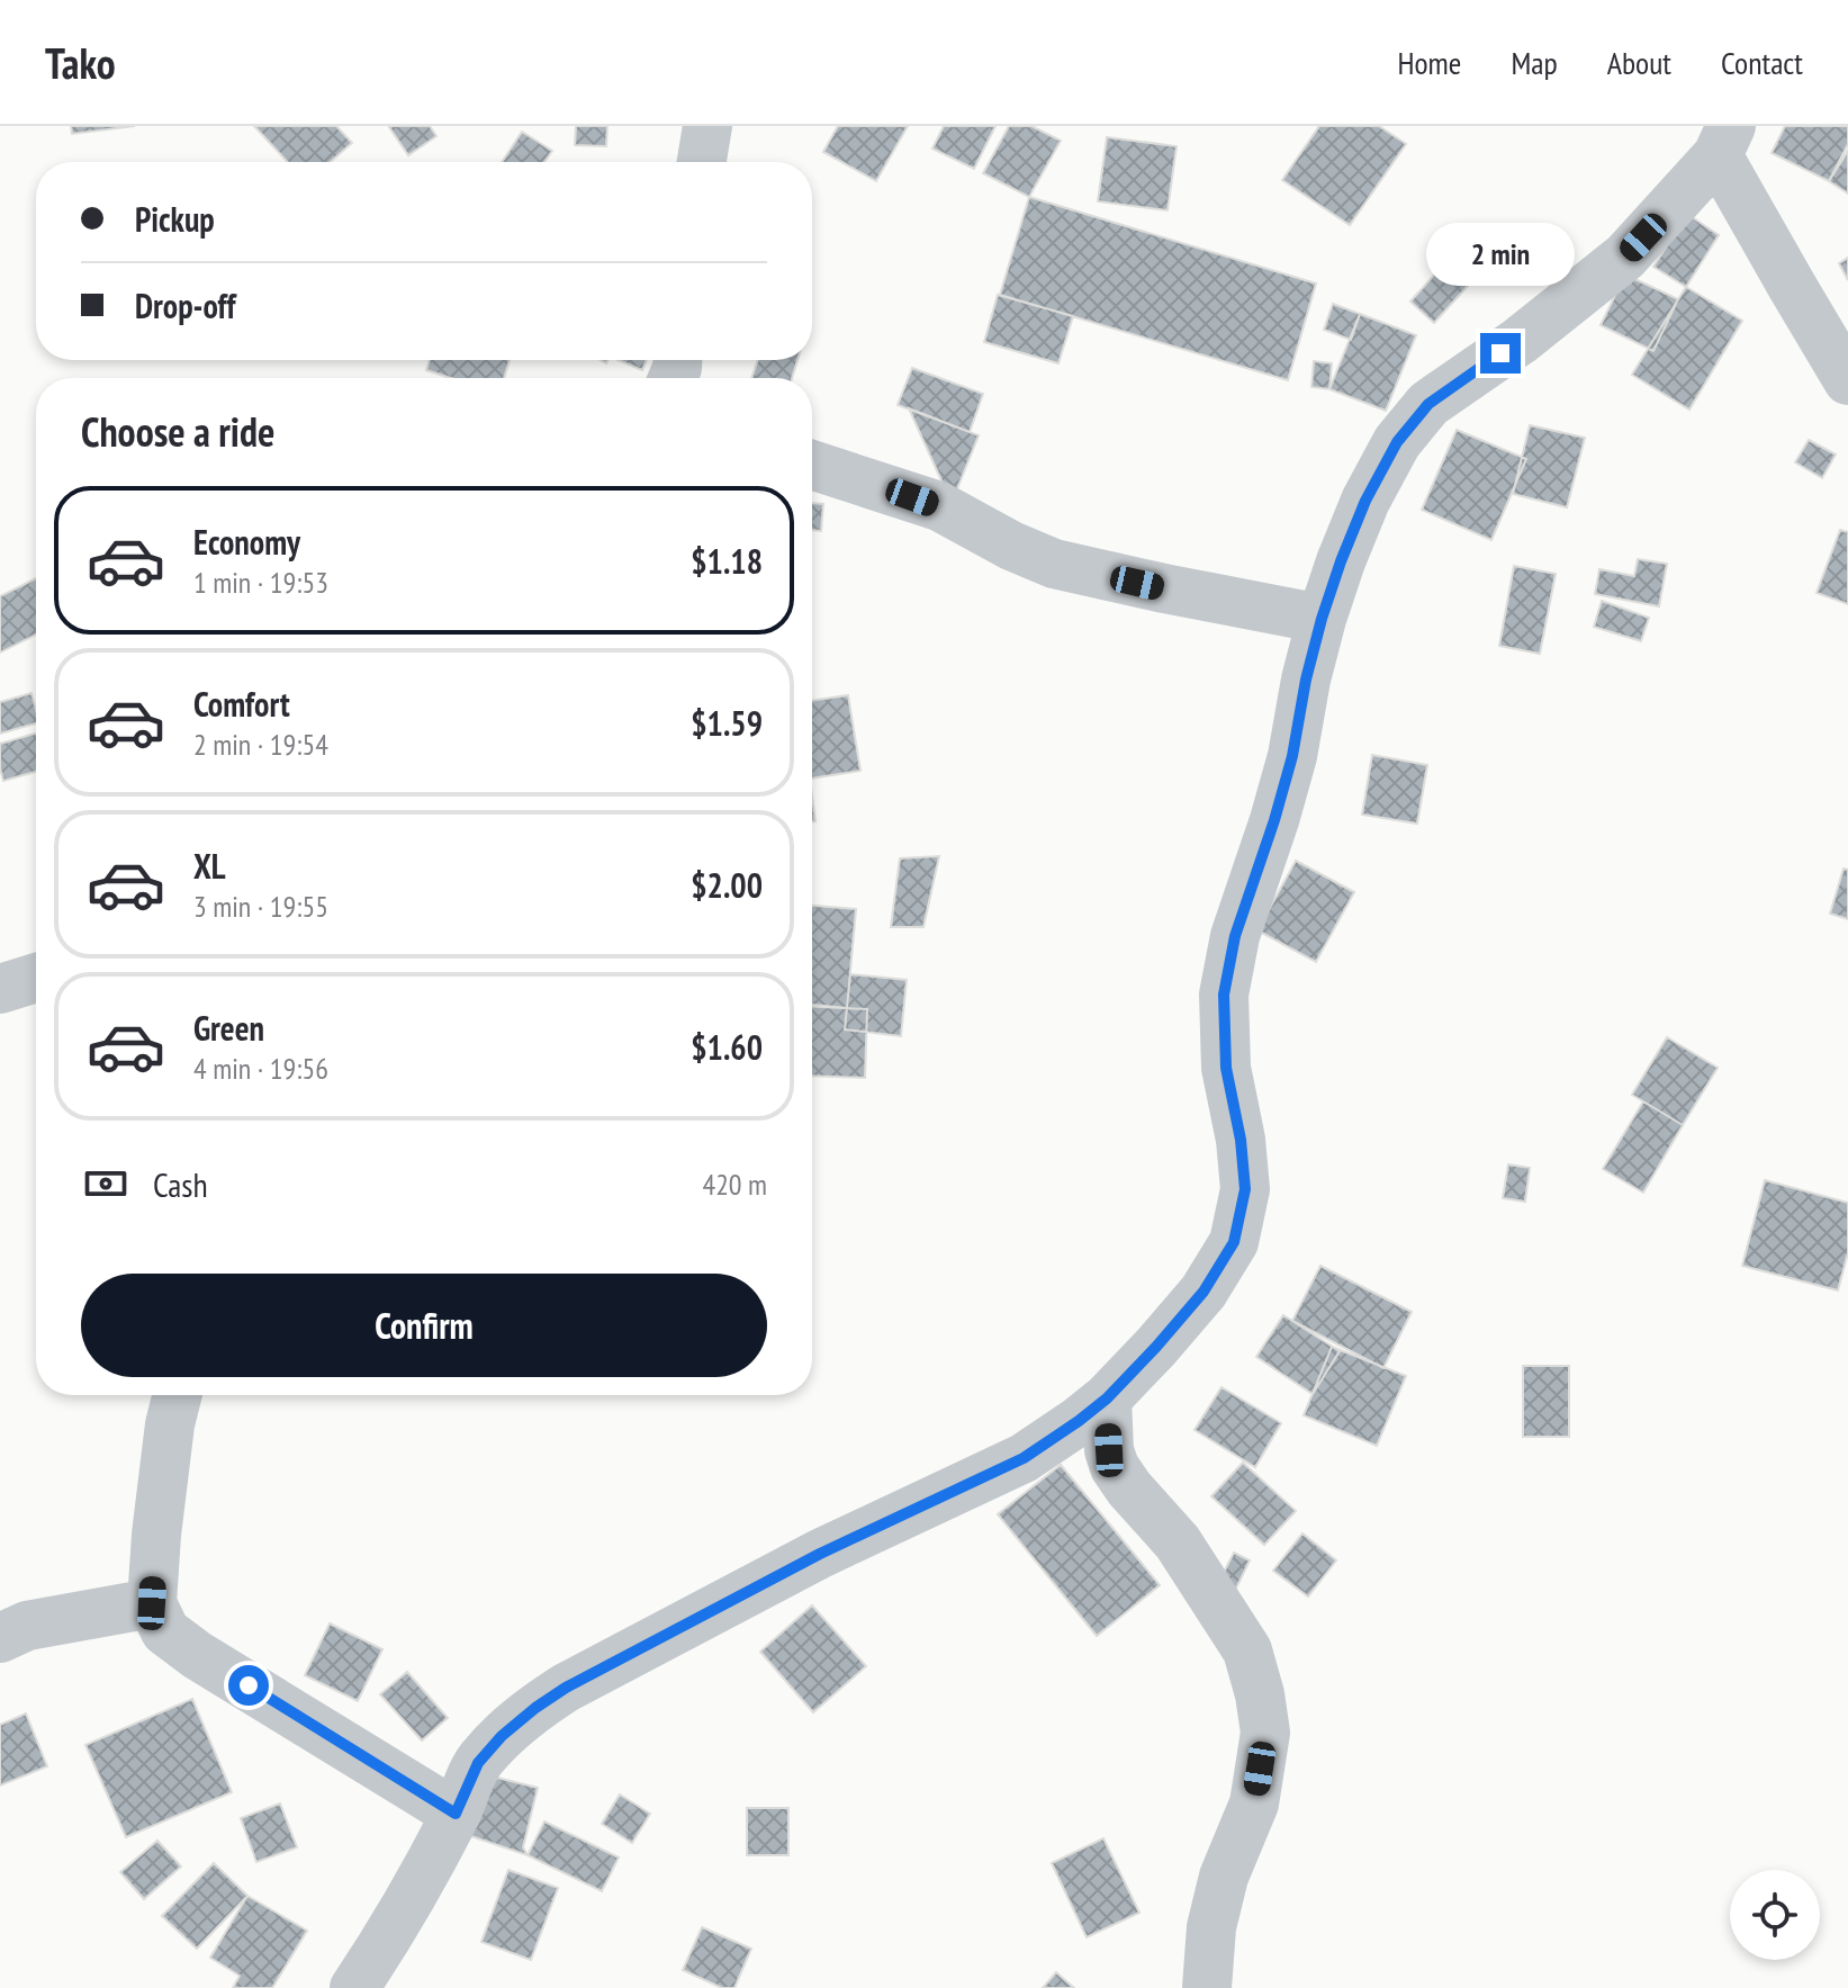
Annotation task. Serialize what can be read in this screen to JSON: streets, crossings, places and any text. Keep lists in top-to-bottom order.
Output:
{
  "page": {
    "header": "Tako",
    "nav": [
      "Home",
      "Map",
      "About",
      "Contact"
    ],
    "banner": ["Pickup", "Drop-off"],
    "bubble": "2 min",
    "heading": "Choose a ride",
    "list": [
      {
        "name": "Economy",
        "note": "1 min · 19:53",
        "value": "$1.18"
      },
      {
        "name": "Comfort",
        "note": "2 min · 19:54",
        "value": "$1.59"
      },
      {
        "name": "XL",
        "note": "3 min · 19:55",
        "value": "$2.00"
      },
      {
        "name": "Green",
        "note": "4 min · 19:56",
        "value": "$1.60"
      }
    ],
    "pay": ["Cash", "420 m"],
    "buttons": "Confirm"
  }
}
